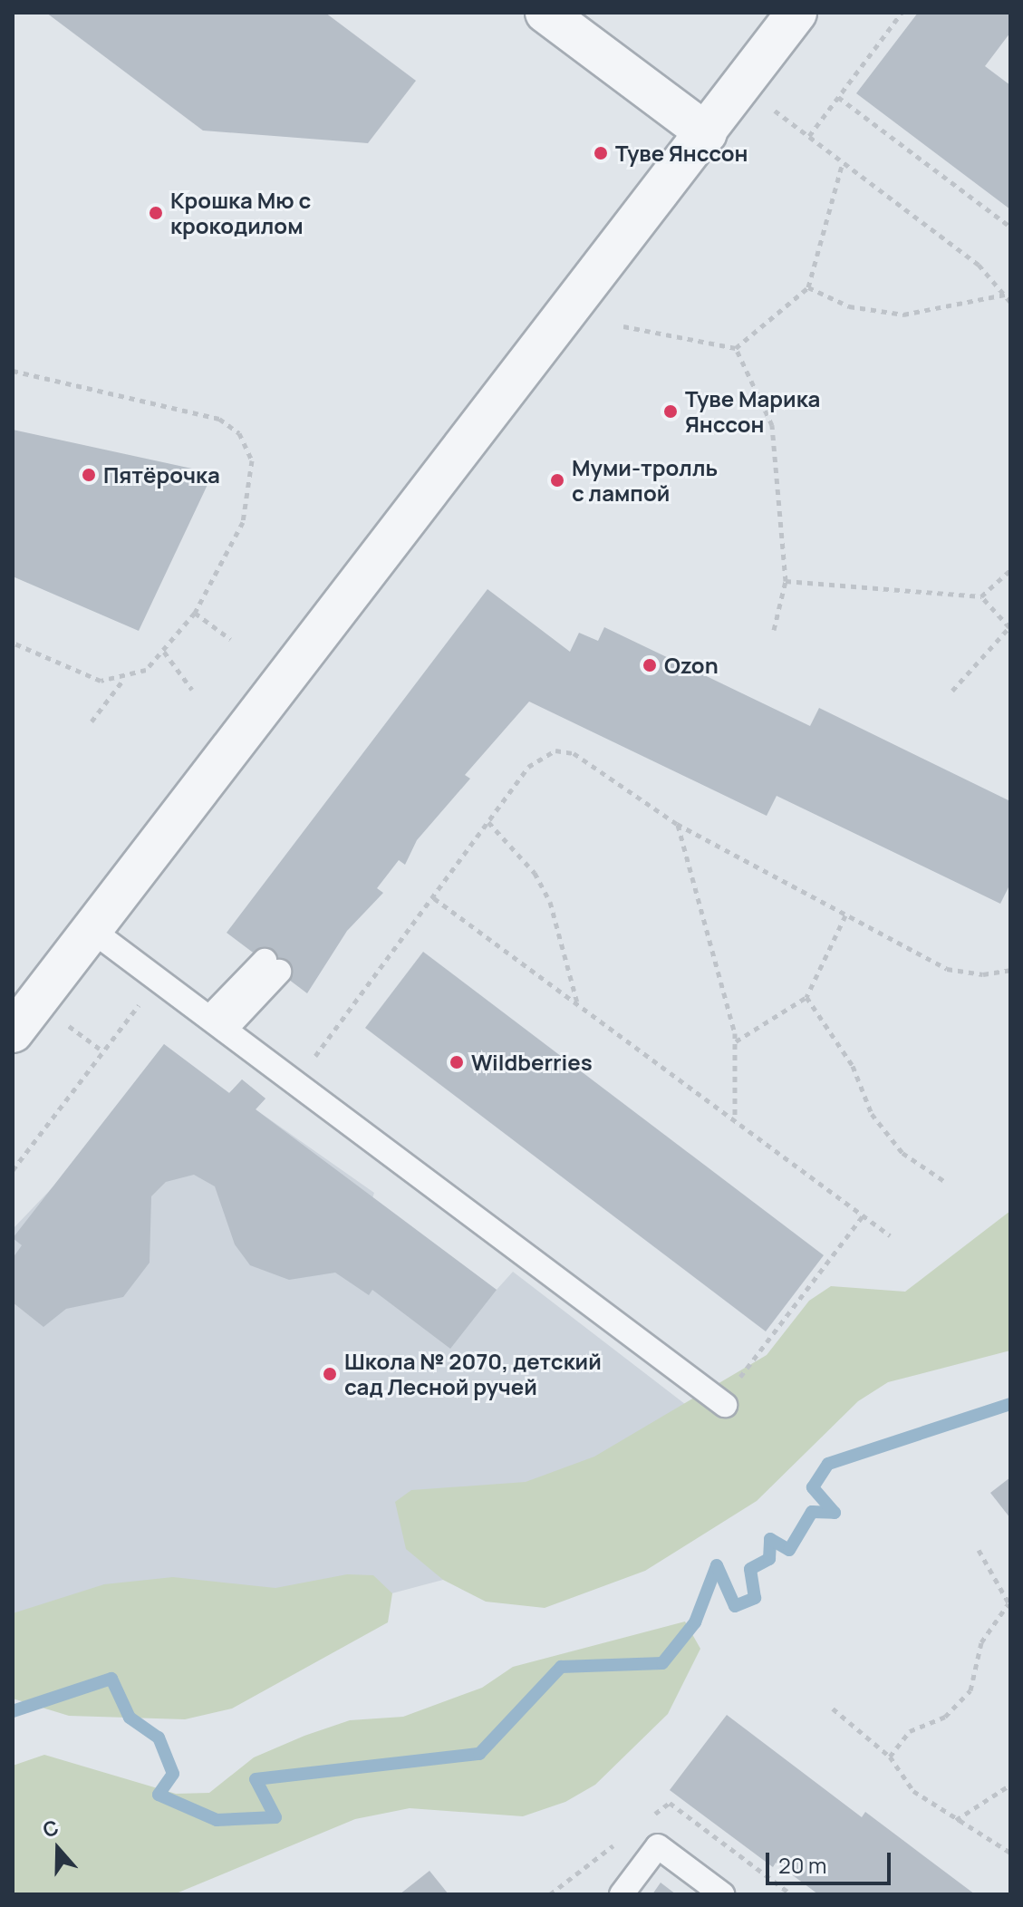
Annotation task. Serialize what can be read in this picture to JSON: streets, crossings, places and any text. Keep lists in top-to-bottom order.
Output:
{
  "places": [
    "Туве Янссон",
    "Крошка Мю с крокодилом",
    "Туве Марика Янссон",
    "Пятёрочка",
    "Муми-тролль с лампой",
    "Ozon",
    "Wildberries",
    "Школа № 2070, детский сад Лесной ручей"
  ],
  "scale_bar": "20 m",
  "north": "top"
}
